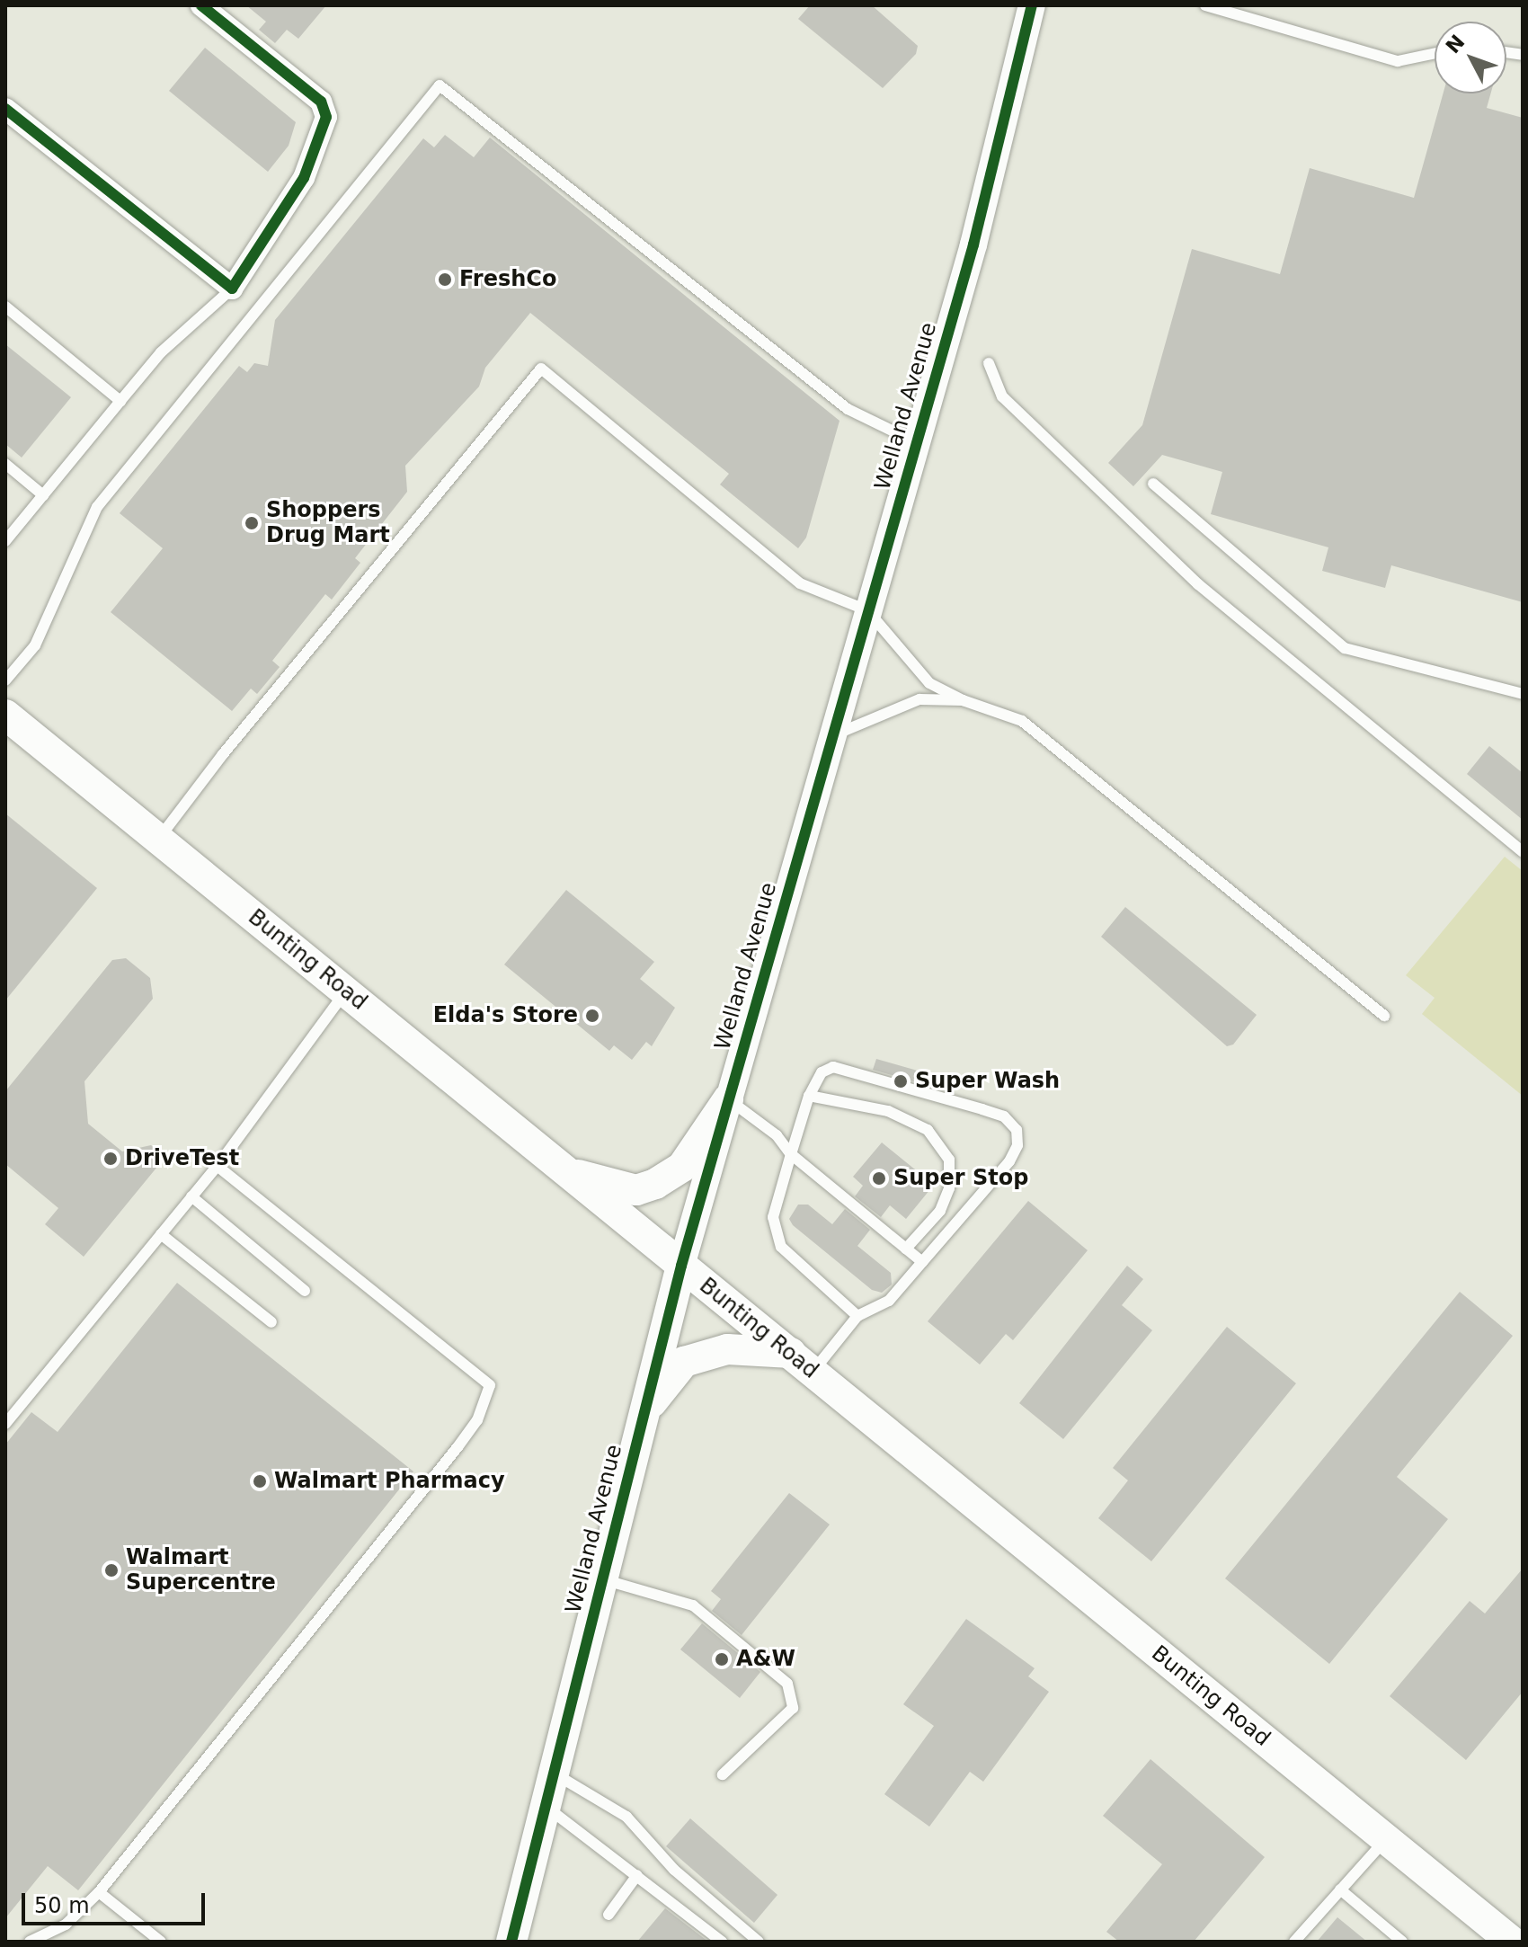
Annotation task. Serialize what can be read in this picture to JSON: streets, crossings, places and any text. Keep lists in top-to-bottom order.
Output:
{
  "streets": {
    "main road": ["Welland Avenue", "Bunting Road"]
  },
  "crossings": [
    ["Welland Avenue", "Bunting Road"]
  ],
  "places": [
    "FreshCo",
    "Shoppers Drug Mart",
    "Elda's Store",
    "Super Wash",
    "DriveTest",
    "Super Stop",
    "Walmart Pharmacy",
    "Walmart Supercentre",
    "A&W"
  ],
  "scale_bar": "50 m",
  "north": "top left"
}
